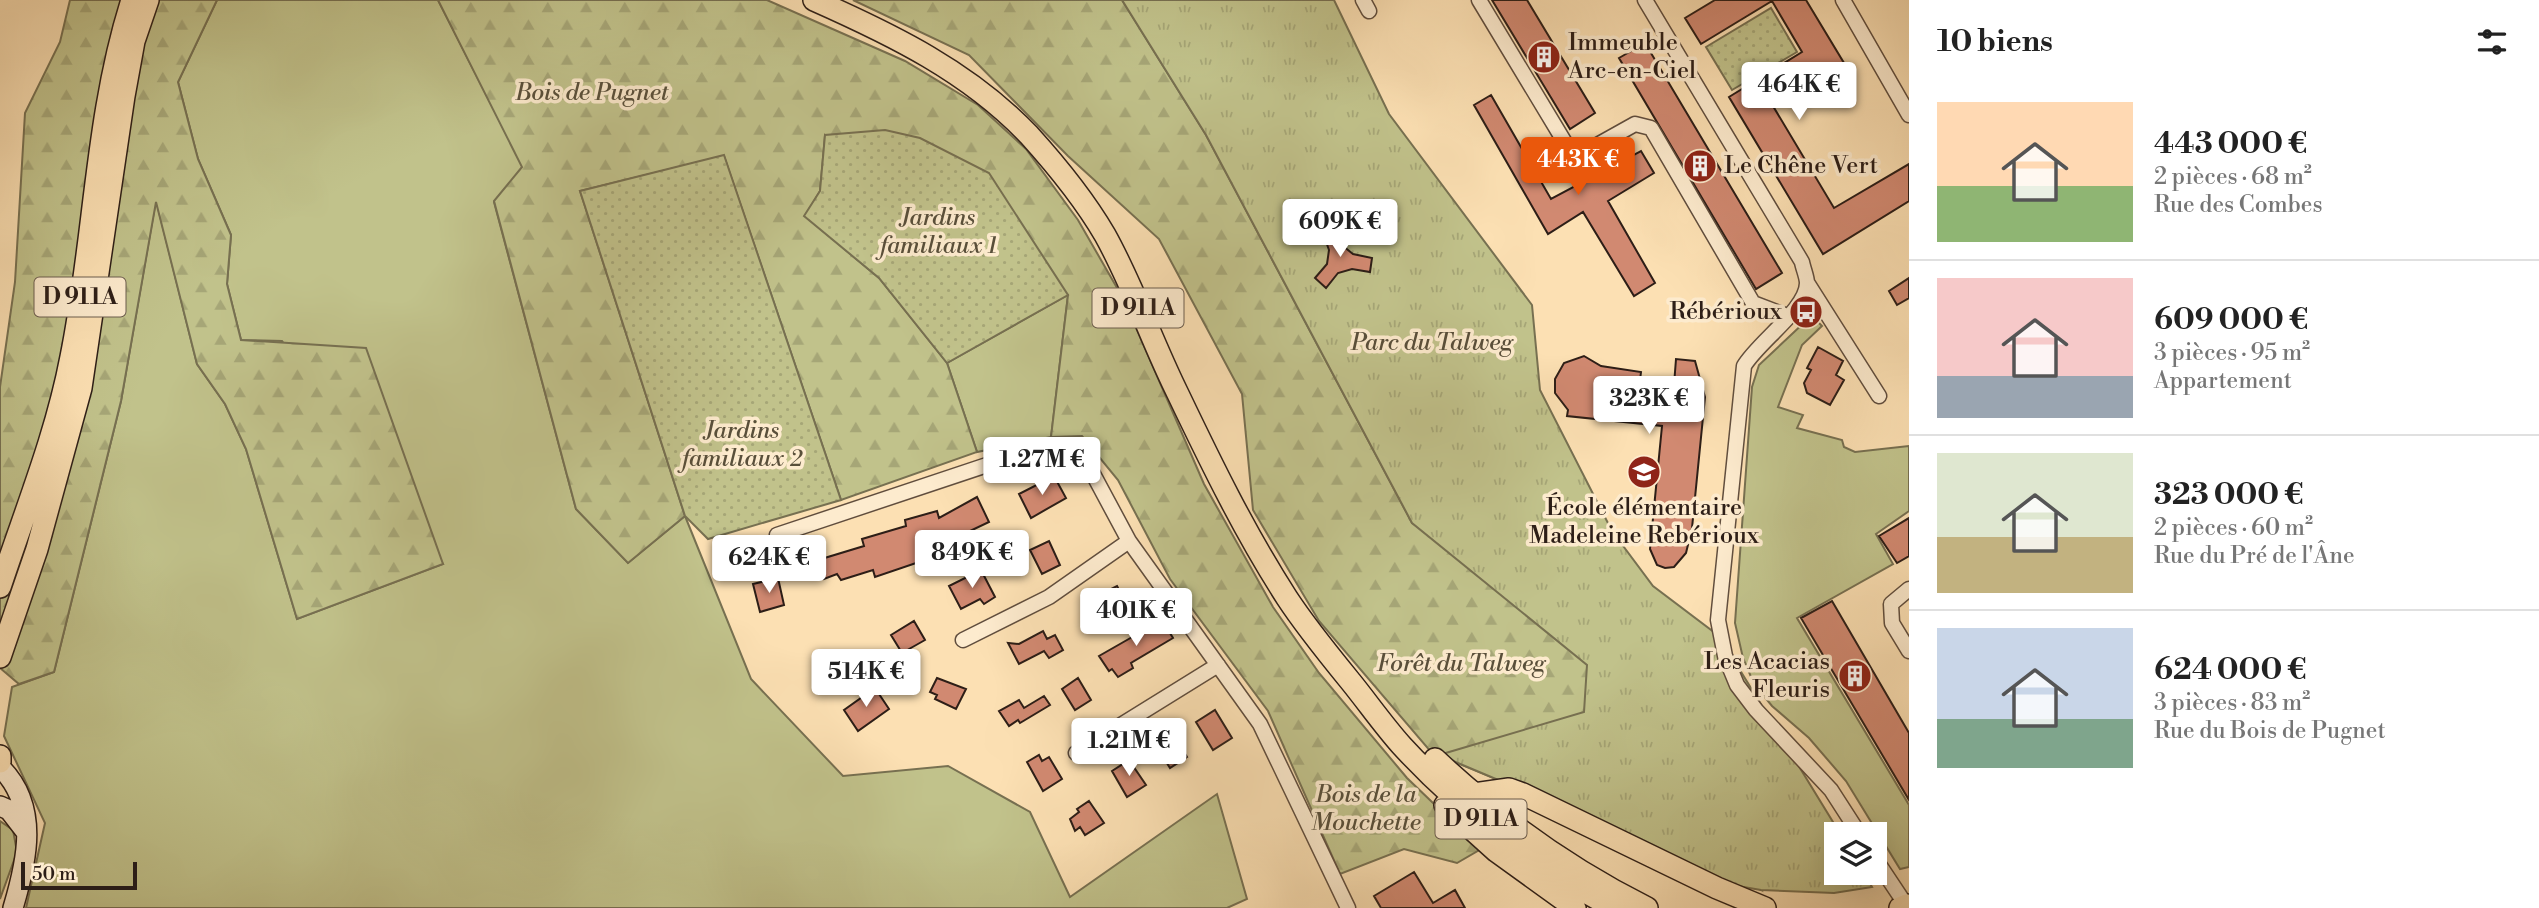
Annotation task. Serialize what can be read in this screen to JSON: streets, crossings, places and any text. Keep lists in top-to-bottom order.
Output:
{
  "streets": {
    "main road": ["D 911A"]
  },
  "parks": [
    "Bois de Pugnet",
    "Jardins familiaux 1",
    "Parc du Talweg",
    "Jardins familiaux 2",
    "Forêt du Talweg",
    "Bois de la Mouchette"
  ],
  "places": {
    "building": ["Immeuble Arc-en-Ciel", "Le Chêne Vert", "Les Acacias Fleuris"],
    "bus stop": ["Rébérioux"],
    "school or university": ["École élémentaire Madeleine Rebérioux"]
  },
  "scale_bar": "50 m",
  "page": {
    "heading": "10 biens",
    "price": [
      "464K €",
      "443K €",
      "609K €",
      "323K €",
      "1.27M €",
      "849K €",
      "624K €",
      "401K €",
      "514K €",
      "1.21M €"
    ],
    "list": [
      {
        "name": "443 000 €",
        "note": "2 pièces · 68 m² · Rue des Combes"
      },
      {
        "name": "609 000 €",
        "note": "3 pièces · 95 m² · Appartement"
      },
      {
        "name": "323 000 €",
        "note": "2 pièces · 60 m² · Rue du Pré de l'Âne"
      },
      {
        "name": "624 000 €",
        "note": "3 pièces · 83 m² · Rue du Bois de Pugnet"
      }
    ],
    "scale": "50 m"
  }
}
